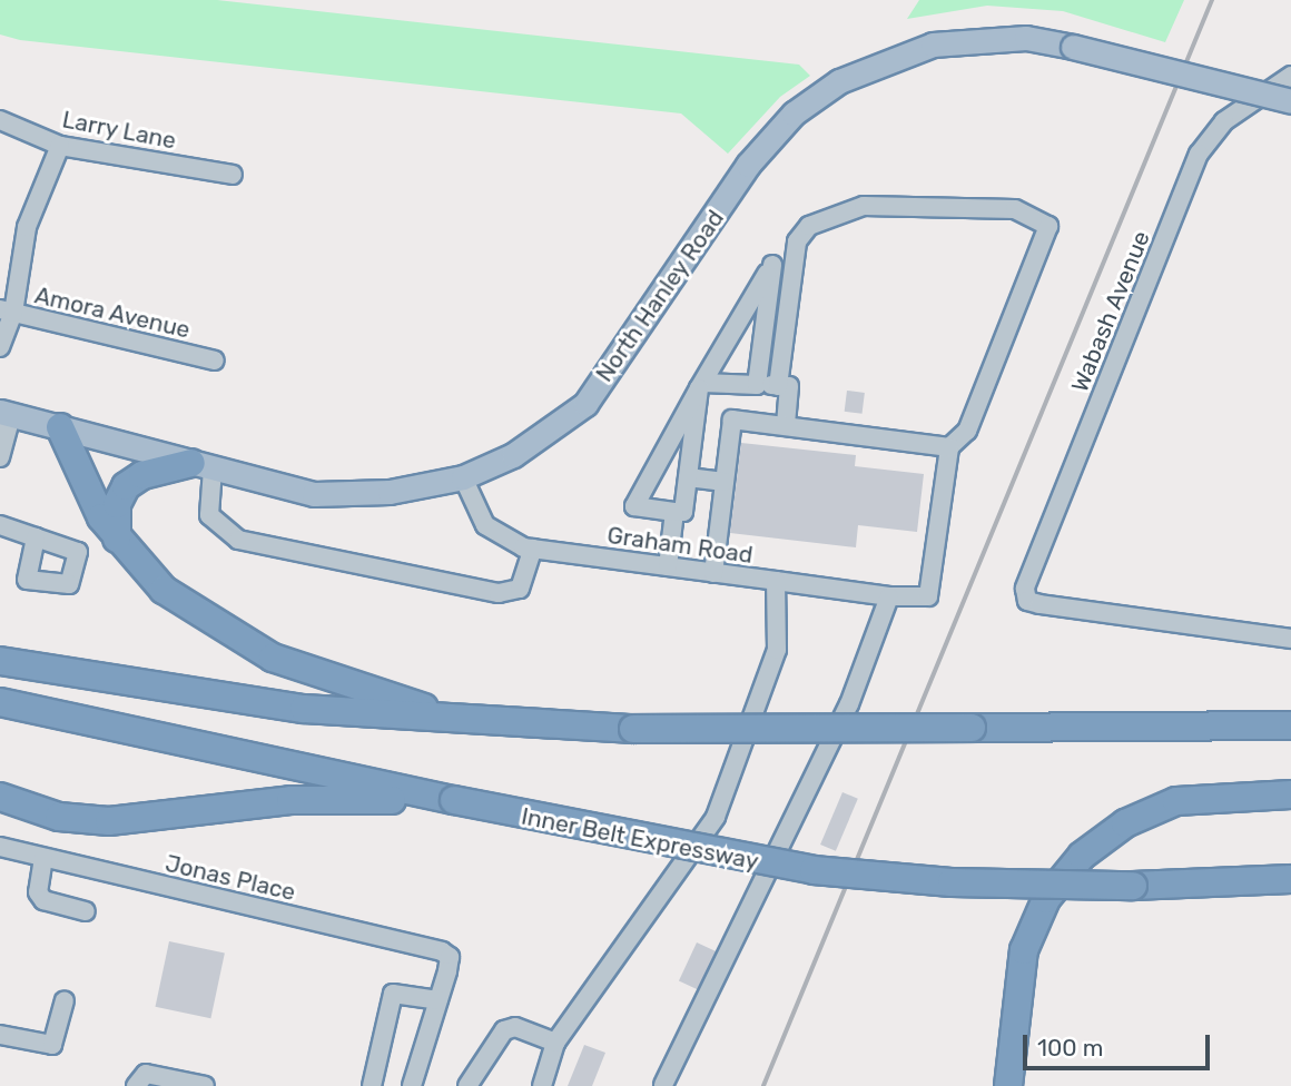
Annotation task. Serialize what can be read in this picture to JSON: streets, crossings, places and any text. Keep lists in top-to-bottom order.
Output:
{
  "streets": {
    "highway": ["Inner Belt Expressway"],
    "main road": ["North Hanley Road"],
    "street": [
      "Larry Lane",
      "Wabash Avenue",
      "Amora Avenue",
      "Graham Road",
      "Jonas Place"
    ]
  },
  "crossings": [
    ["North Hanley Road", "Graham Road"]
  ],
  "scale_bar": "100 m"
}
